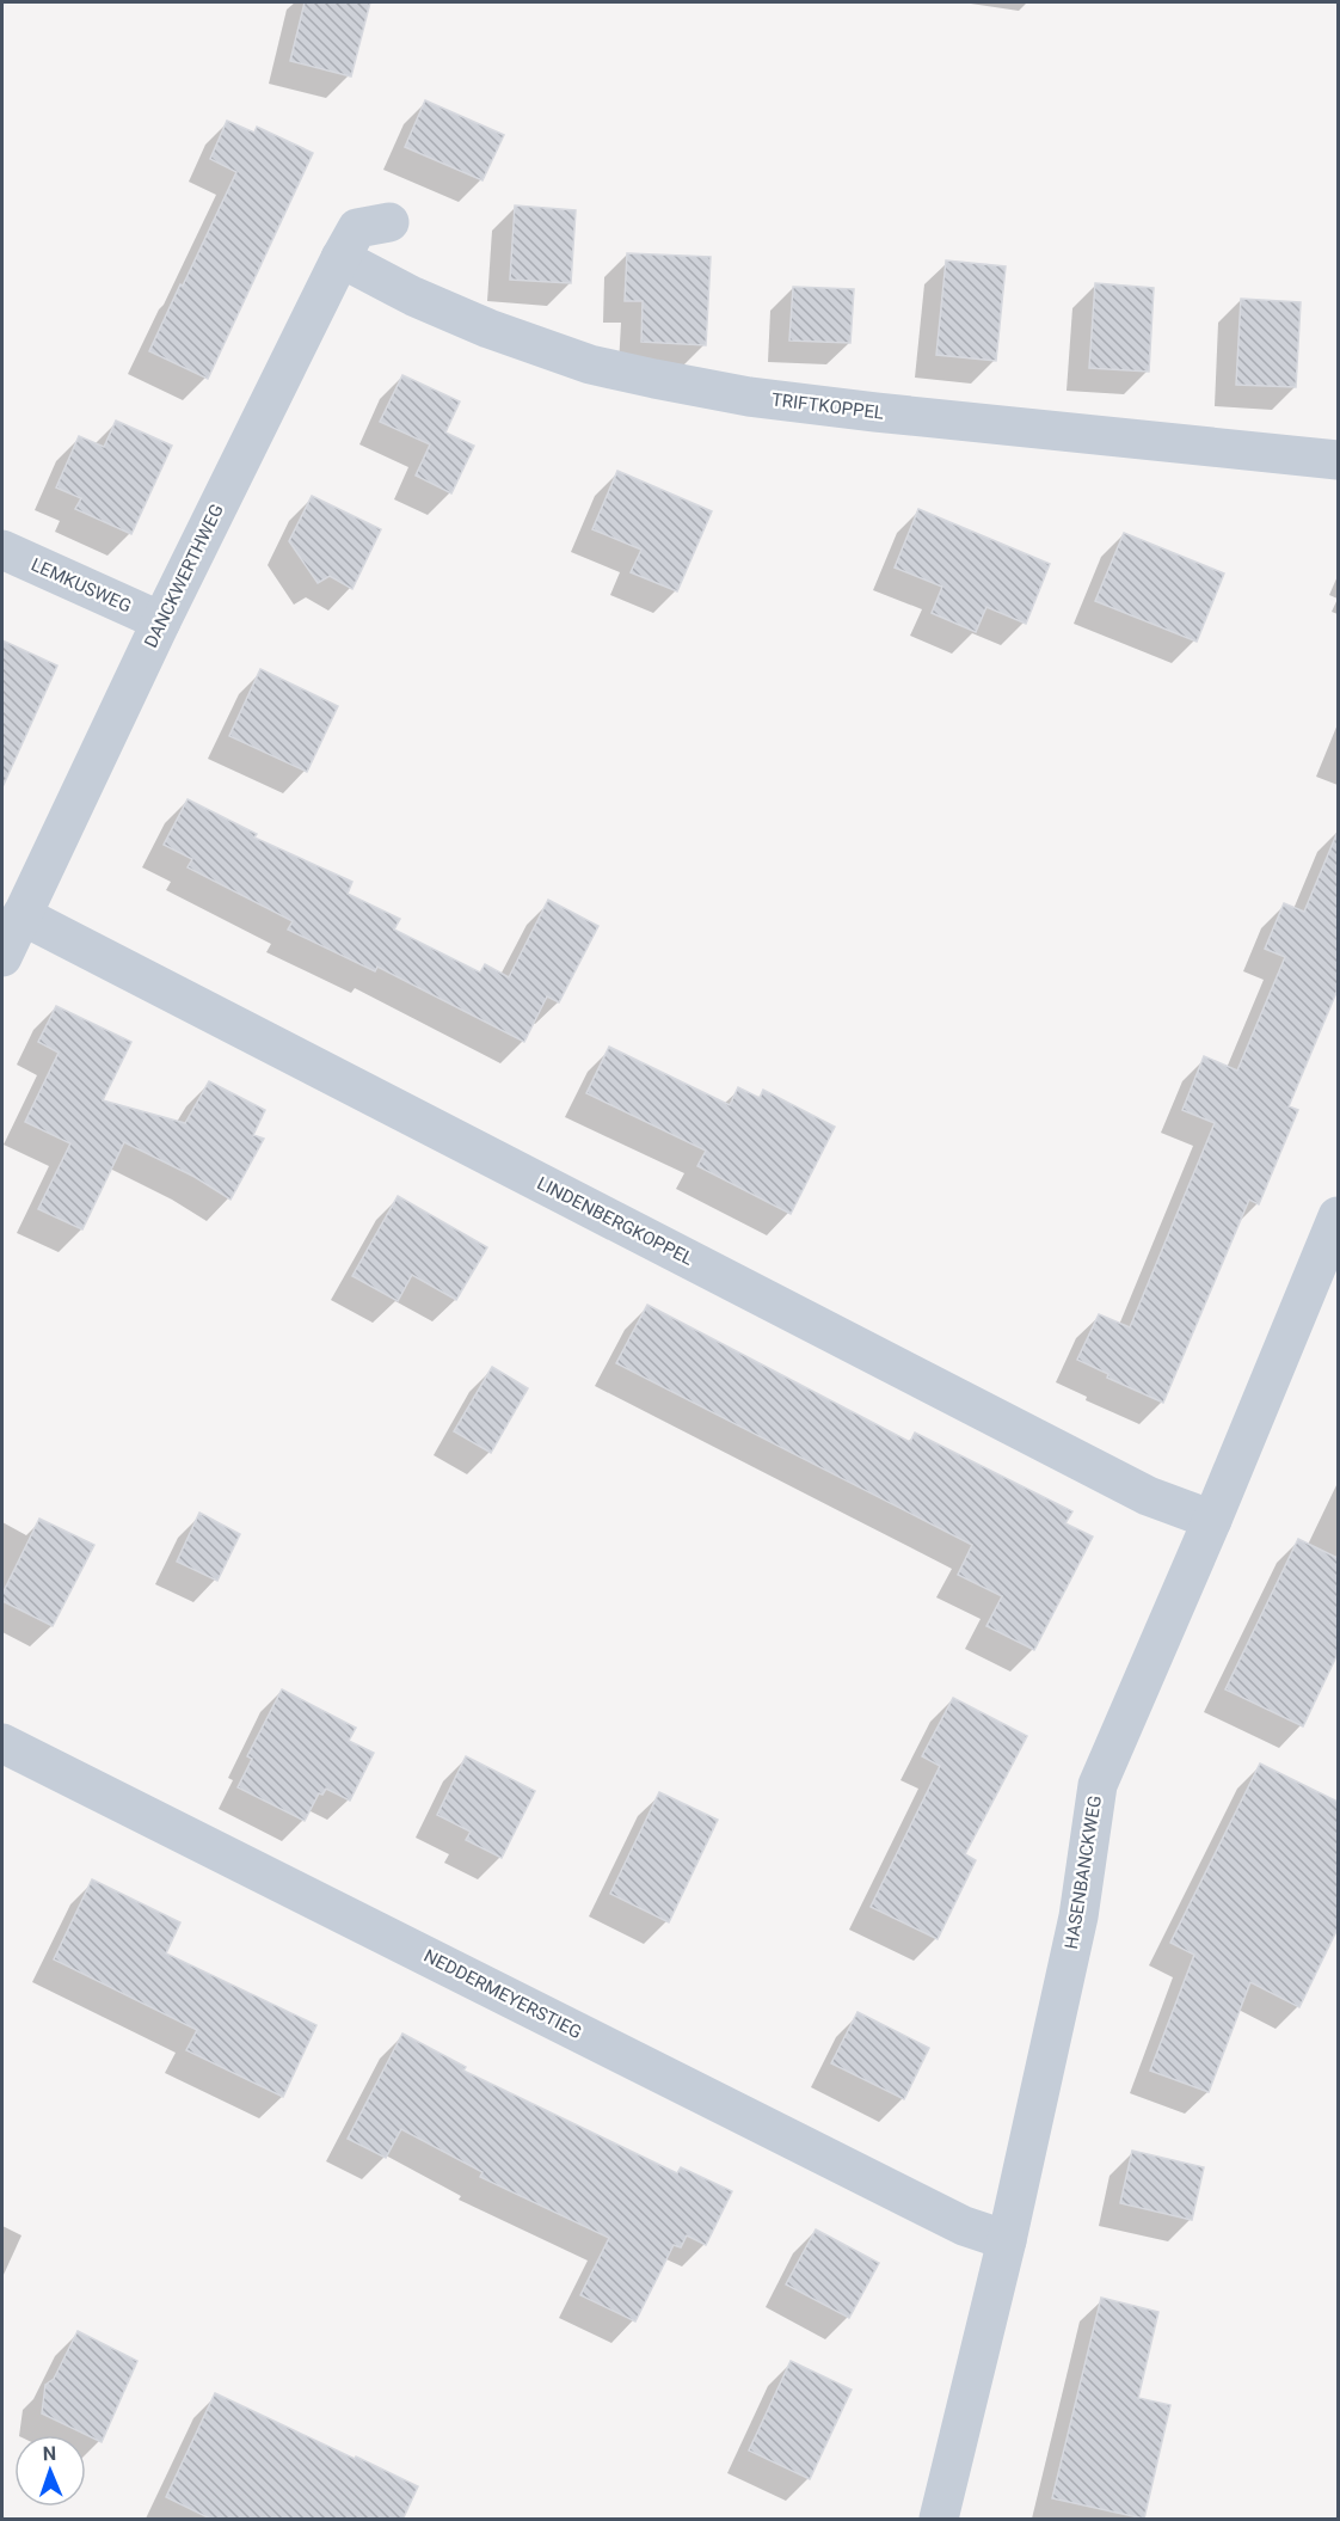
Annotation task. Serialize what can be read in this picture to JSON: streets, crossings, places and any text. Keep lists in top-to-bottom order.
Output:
{
  "streets": {
    "street": [
      "TRIFTKOPPEL",
      "DANCKWERTHWEG",
      "LEMKUSWEG",
      "LINDENBERGKOPPEL",
      "HASENBANCKWEG",
      "NEDDERMEYERSTIEG"
    ]
  },
  "crossings": [
    ["TRIFTKOPPEL", "DANCKWERTHWEG"],
    ["DANCKWERTHWEG", "LEMKUSWEG"],
    ["DANCKWERTHWEG", "LINDENBERGKOPPEL"],
    ["LINDENBERGKOPPEL", "HASENBANCKWEG"],
    ["HASENBANCKWEG", "NEDDERMEYERSTIEG"]
  ],
  "north": "top"
}
